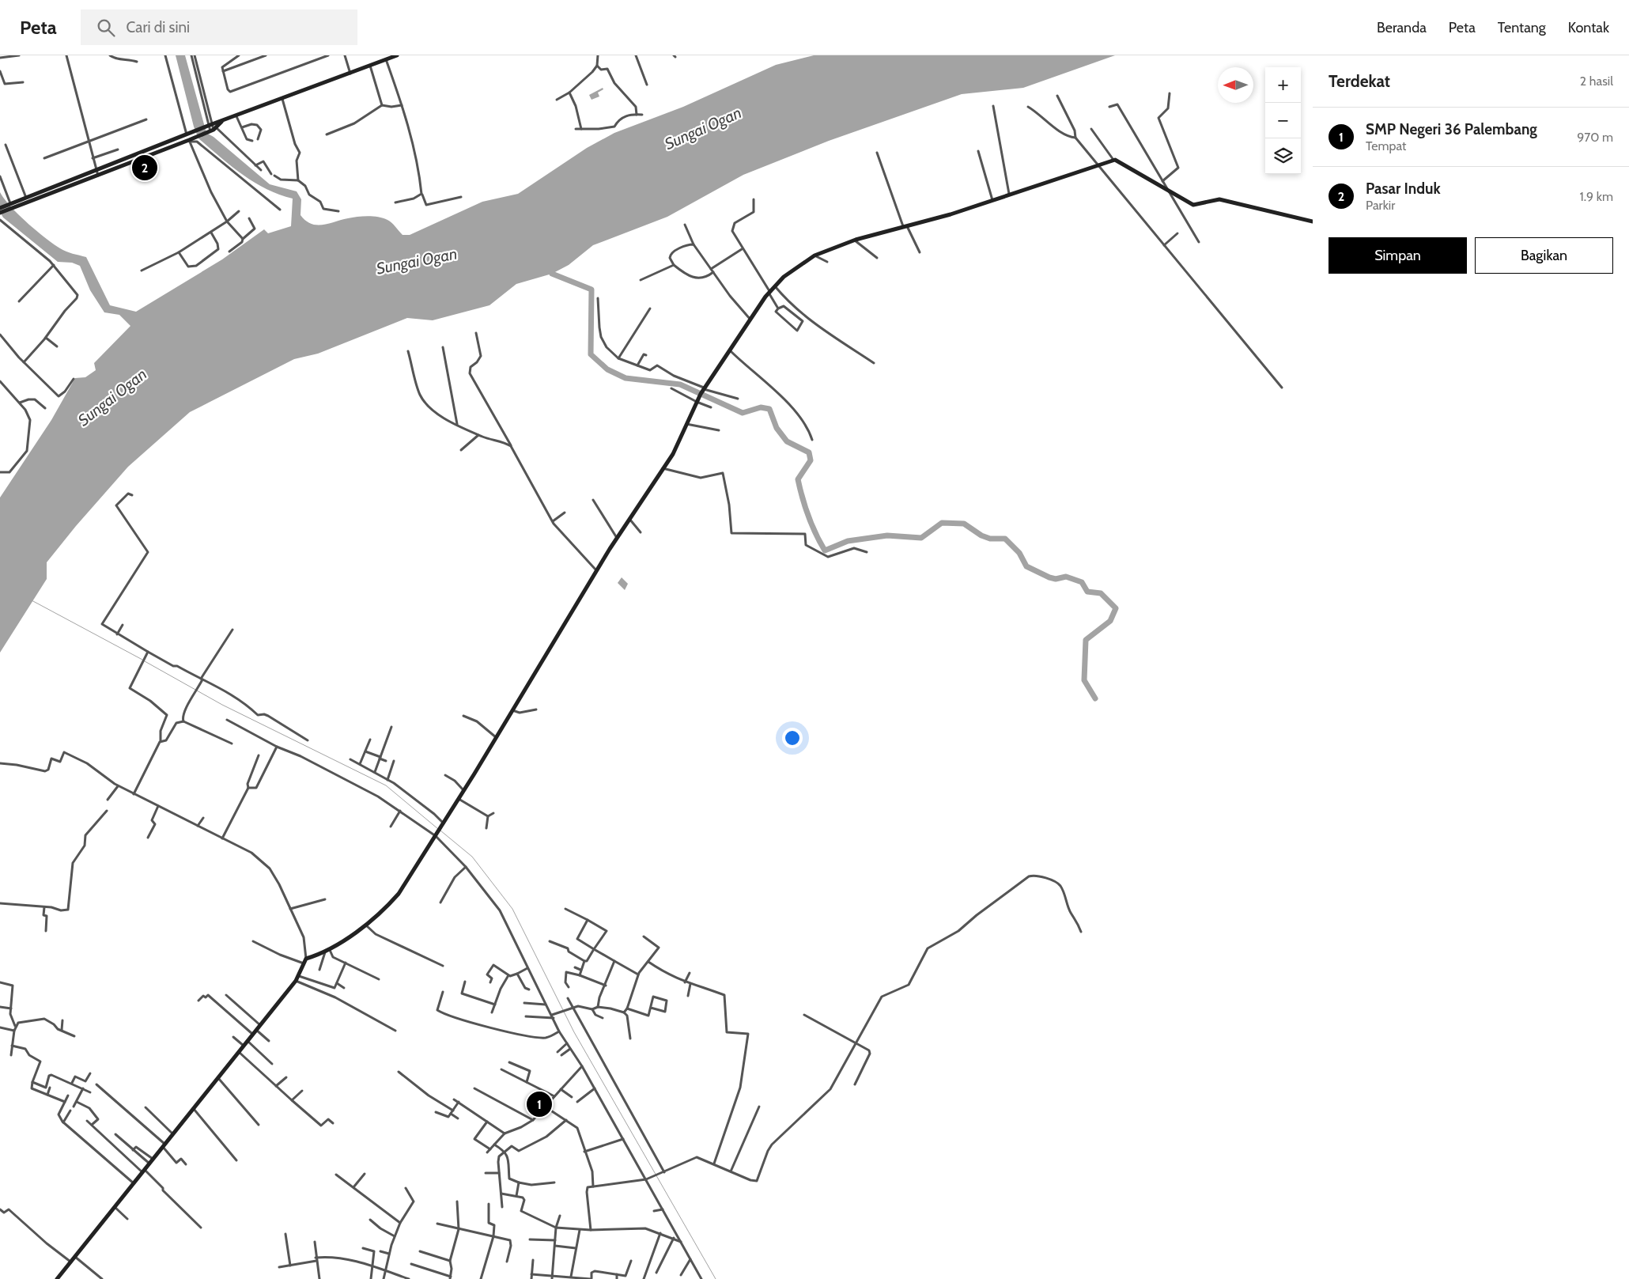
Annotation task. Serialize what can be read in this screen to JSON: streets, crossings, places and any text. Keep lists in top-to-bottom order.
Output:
{
  "water": ["Sungai Ogan"],
  "north": "left",
  "page": {
    "header": "Peta",
    "search": "Cari di sini",
    "nav": [
      "Beranda",
      "Peta",
      "Tentang",
      "Kontak"
    ],
    "heading": ["Terdekat", "2 hasil"],
    "map_buttons": ["+", "−"],
    "list": [
      {
        "mark": "1",
        "name": "SMP Negeri 36 Palembang",
        "note": "Tempat",
        "value": "970 m"
      },
      {
        "mark": "2",
        "name": "Pasar Induk",
        "note": "Parkir",
        "value": "1.9 km"
      }
    ],
    "pins": ["2", "1"],
    "buttons": ["Simpan", "Bagikan"]
  }
}
